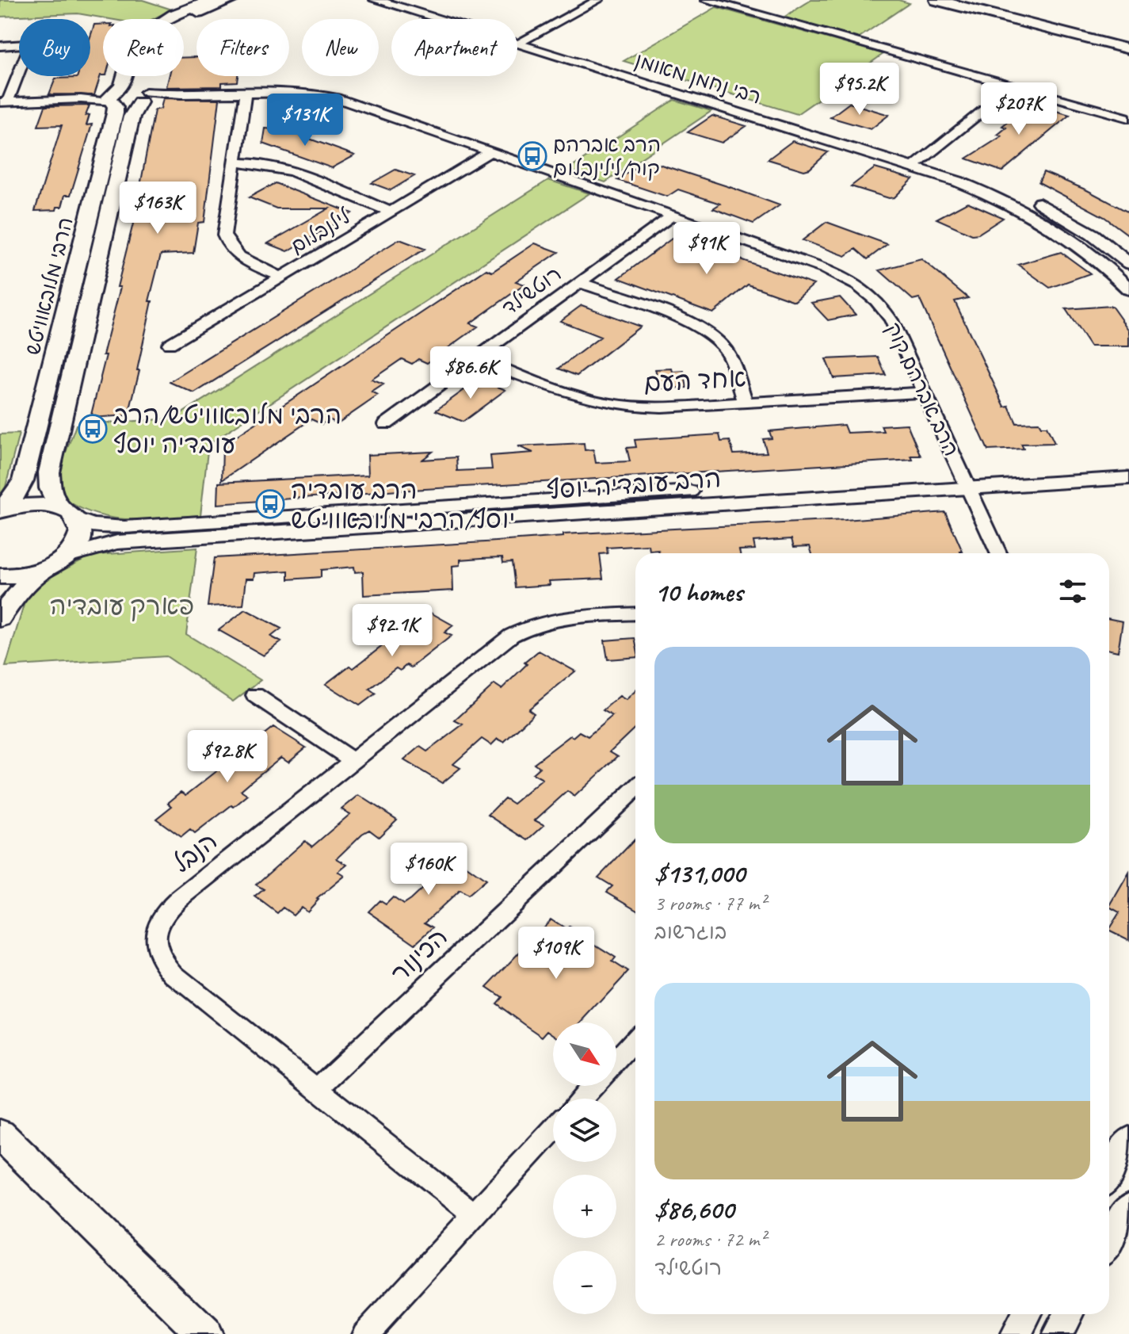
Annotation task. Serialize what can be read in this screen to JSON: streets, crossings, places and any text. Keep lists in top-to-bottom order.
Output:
{
  "streets": {
    "main road": ["הרבי מלובאוויטש"],
    "street": [
      "רבי נחמן מאומן",
      "לילנבלום",
      "רוטשילד",
      "אחד העם",
      "הרב אברהם קוק",
      "הרב עובדיה יוסף",
      "הנבל",
      "הכינור"
    ]
  },
  "crossings": [
    ["לילנבלום", "הרב אברהם קוק"],
    ["הרבי מלובאוויטש", "הרב אברהם קוק"],
    ["הרבי מלובאוויטש", "הרב עובדיה יוסף"],
    ["רוטשילד", "אחד העם"],
    ["רוטשילד", "הרב אברהם קוק"],
    ["אחד העם", "הרב אברהם קוק"],
    ["הרב אברהם קוק", "הרב עובדיה יוסף"],
    ["הנבל", "הכינור"]
  ],
  "parks": ["פארק עובדיה"],
  "places": {
    "bus stop": ["הרב אברהם קוק/לילינבלום", "הרבי מלובאוויטש/הרב עובדיה יוסף", "הרב עובדיה יוסף/הרבי מלובאוויטש"]
  },
  "north": "bottom right",
  "page": {
    "chip": [
      "Buy",
      "Rent",
      "Filters",
      "New",
      "Apartment"
    ],
    "price": [
      "$95.2K",
      "$207K",
      "$131K",
      "$163K",
      "$91K",
      "$86.6K",
      "$92.1K",
      "$92.8K",
      "$160K",
      "$109K"
    ],
    "heading": "10 homes",
    "list": [
      {
        "name": "$131,000",
        "note": "3 rooms · 77 m² · בוגרשוב"
      },
      {
        "name": "$86,600",
        "note": "2 rooms · 72 m² · רוטשילד"
      }
    ],
    "map_buttons": ["+", "−"]
  }
}
